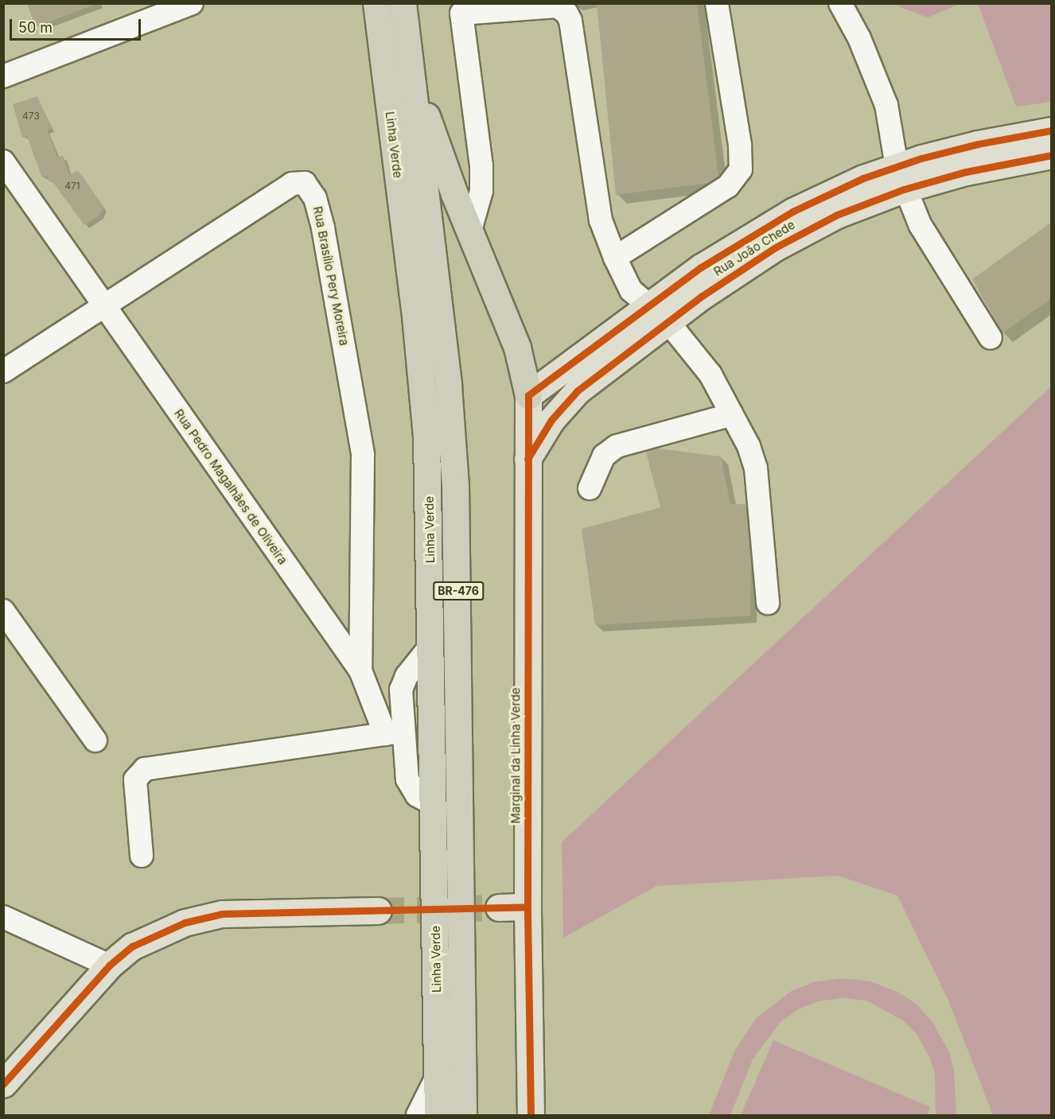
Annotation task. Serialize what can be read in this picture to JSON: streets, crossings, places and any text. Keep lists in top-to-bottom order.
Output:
{
  "streets": {
    "highway": ["Linha Verde", "BR-476"],
    "main road": ["Rua João Chede", "Marginal da Linha Verde"],
    "street": ["Rua Brasílio Pery Moreira", "Rua Pedro Magalhães de Oliveira"]
  },
  "crossings": [
    ["Linha Verde", "Rua Pedro Magalhães de Oliveira"],
    ["Rua João Chede", "Marginal da Linha Verde"],
    ["Rua Brasílio Pery Moreira", "Rua Pedro Magalhães de Oliveira"]
  ],
  "house_numbers": ["473", "471"],
  "scale_bar": "50 m"
}
